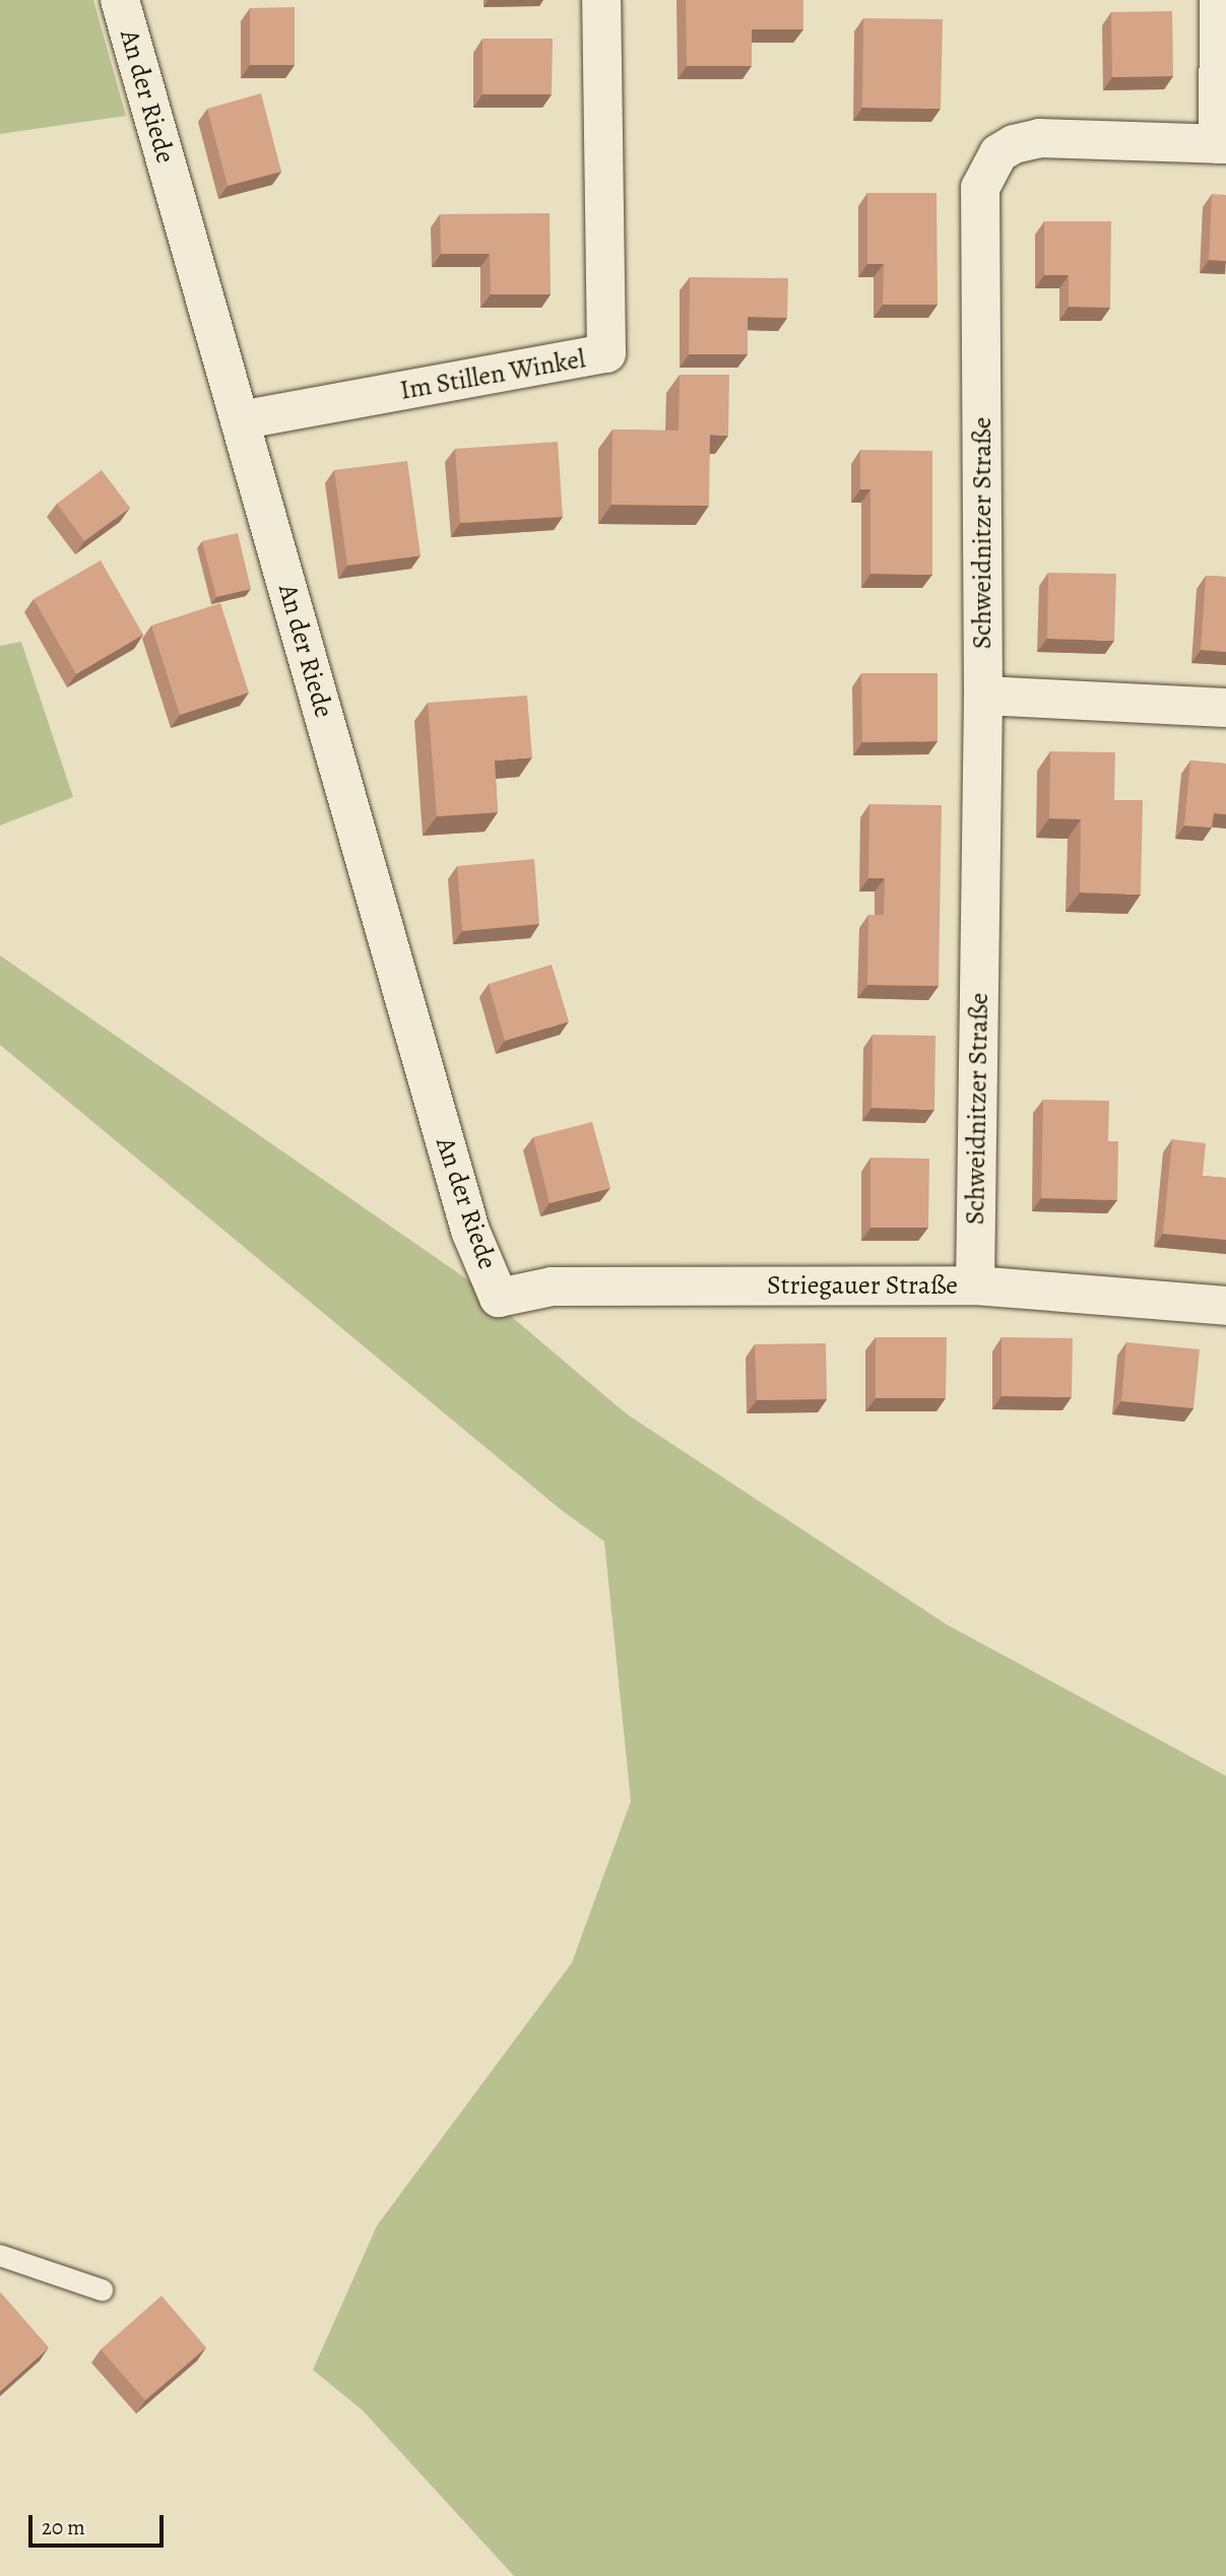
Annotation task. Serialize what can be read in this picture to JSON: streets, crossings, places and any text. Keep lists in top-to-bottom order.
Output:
{
  "streets": {
    "street": [
      "An der Riede",
      "Im Stillen Winkel",
      "Schweidnitzer Straße",
      "Striegauer Straße"
    ]
  },
  "crossings": [
    ["An der Riede", "Im Stillen Winkel"],
    ["An der Riede", "Striegauer Straße"],
    ["Schweidnitzer Straße", "Striegauer Straße"]
  ],
  "scale_bar": "20 m"
}
